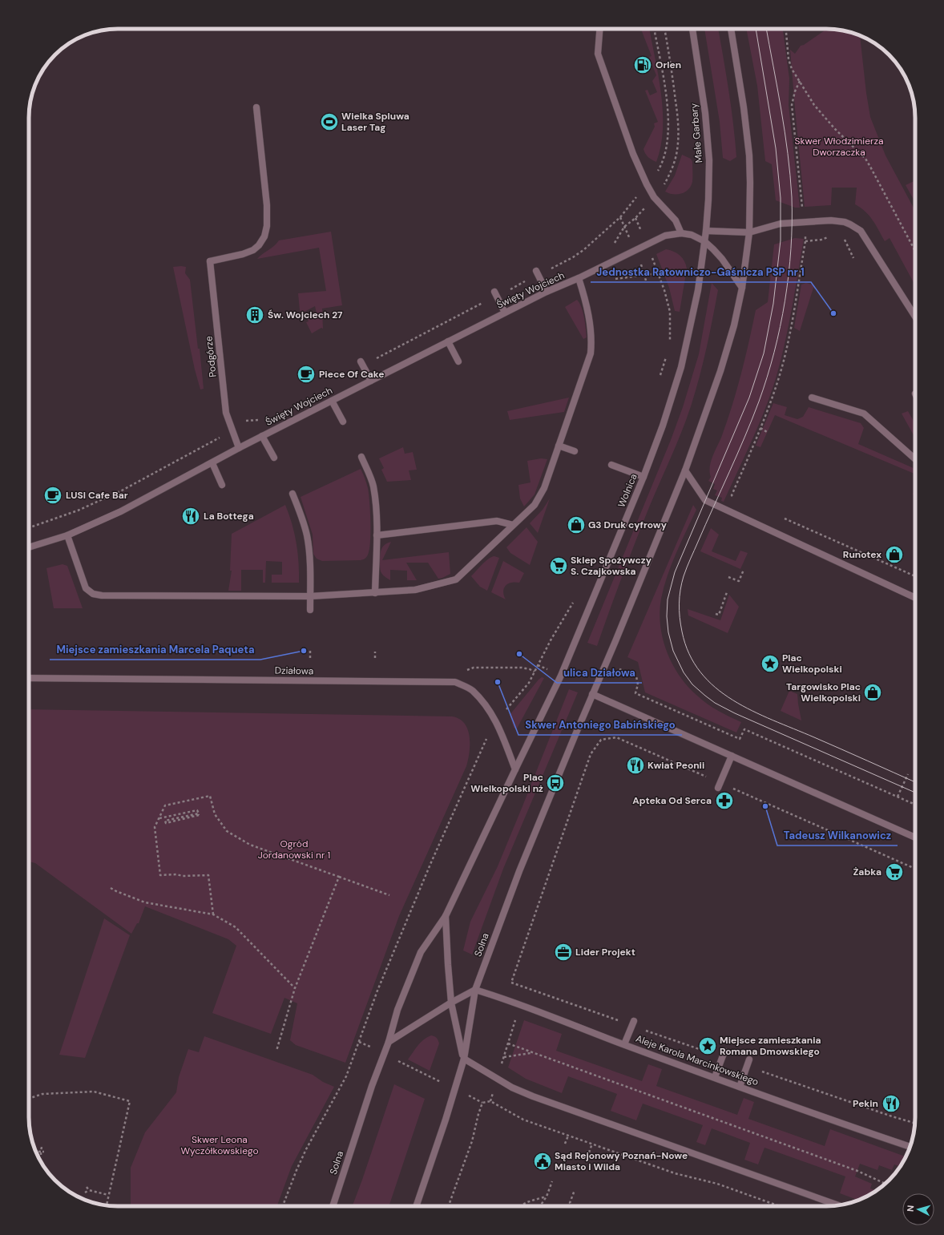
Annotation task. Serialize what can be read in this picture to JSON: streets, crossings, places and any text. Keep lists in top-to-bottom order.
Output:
{
  "streets": {
    "street": [
      "Małe Garbary",
      "Święty Wojciech",
      "Podgórze",
      "Wolnica",
      "Działowa",
      "Solna",
      "Aleje Karola Marcinkowskiego"
    ]
  },
  "crossings": [
    ["Małe Garbary", "Święty Wojciech"],
    ["Małe Garbary", "Wolnica"],
    ["Święty Wojciech", "Podgórze"],
    ["Święty Wojciech", "Wolnica"],
    ["Wolnica", "Działowa"],
    ["Wolnica", "Solna"],
    ["Działowa", "Solna"],
    ["Solna", "Aleje Karola Marcinkowskiego"]
  ],
  "parks": ["Skwer Włodzimierza Dworzaczka", "Ogród Jordanowski nr 1", "Skwer Leona Wyczółkowskiego"],
  "places": {
    "fuel station": ["Orlen"],
    "sports": ["Wielka Spluwa Laser Tag"],
    "other": [
      "Jednostka Ratowniczo-Gaśnicza PSP nr 1",
      "Miejsce zamieszkania Marcela Paqueta",
      "ulica Działowa",
      "Skwer Antoniego Babińskiego",
      "Tadeusz Wilkanowicz"
    ],
    "building": ["Św. Wojciech 27"],
    "cafe": ["Piece Of Cake", "LUSI Cafe Bar"],
    "restaurant": ["La Bottega", "Kwiat Peonii", "Pekin"],
    "shop": ["G3 Druk cyfrowy", "Runotex", "Targowisko Plac Wielkopolski"],
    "supermarket": ["Sklep Spożywczy S. Czajkowska", "Żabka"],
    "place": ["Plac Wielkopolski", "Miejsce zamieszkania Romana Dmowskiego"],
    "bus stop": ["Plac Wielkopolski nż"],
    "pharmacy": ["Apteka Od Serca"],
    "office": ["Lider Projekt"],
    "public building": ["Sąd Rejonowy Poznań-Nowe Miasto i Wilda"]
  },
  "north": "left"
}
